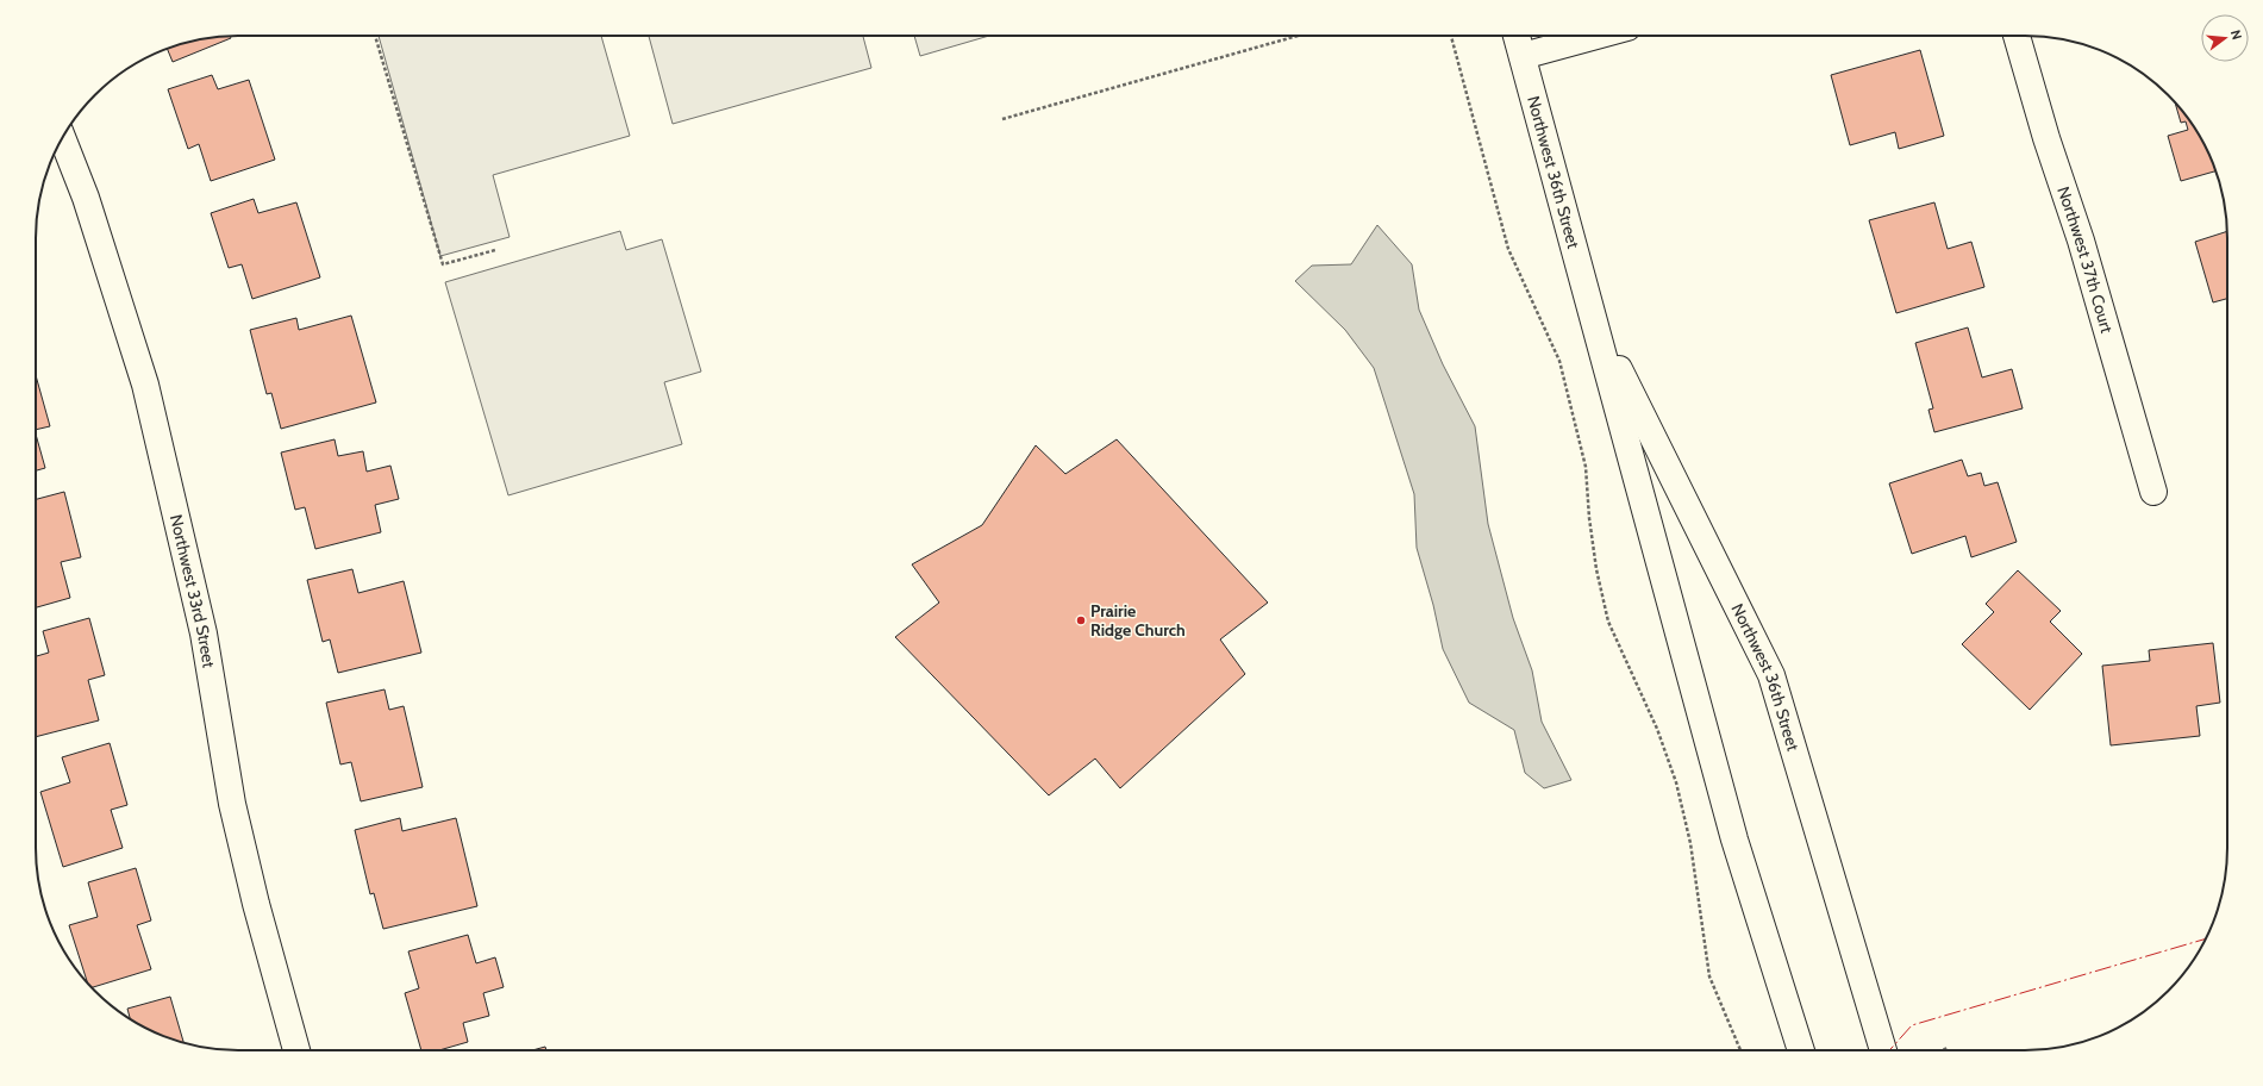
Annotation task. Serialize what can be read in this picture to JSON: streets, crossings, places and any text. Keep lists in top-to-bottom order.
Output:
{
  "streets": {
    "main road": ["Northwest 36th Street", "Northwest 37th Court", "Northwest 33rd Street"]
  },
  "places": ["Prairie Ridge Church"],
  "north": "right"
}
